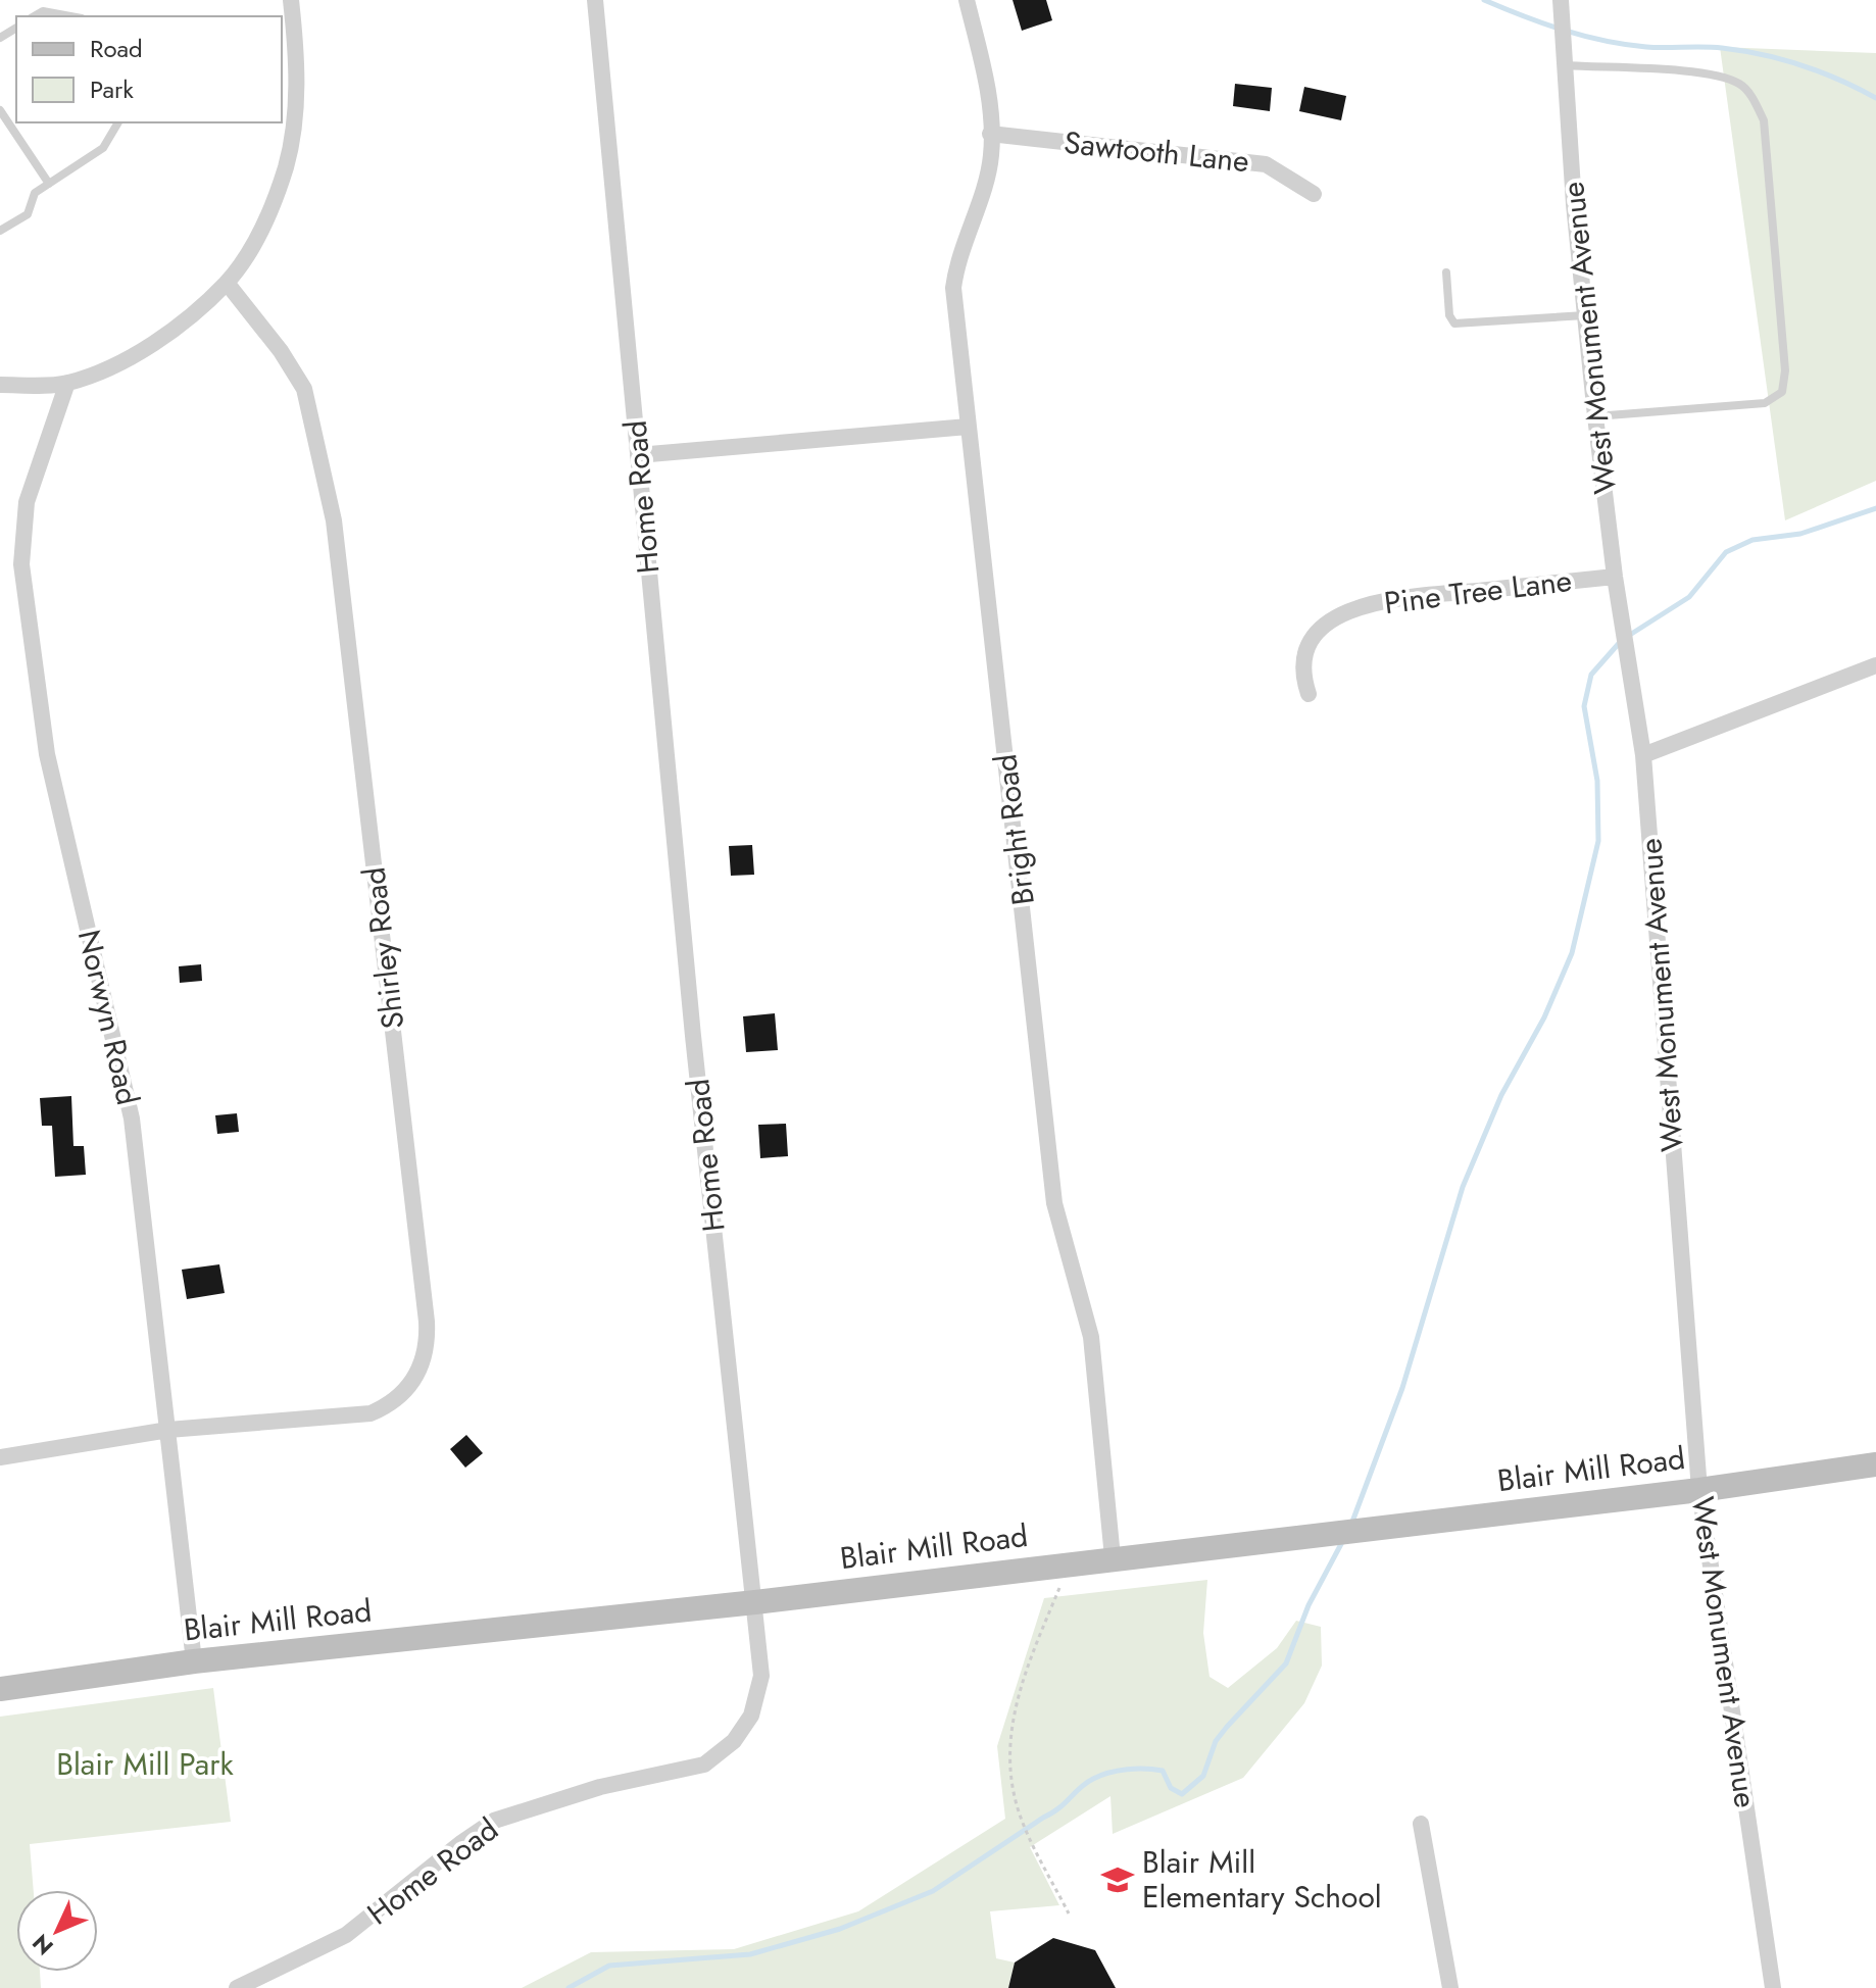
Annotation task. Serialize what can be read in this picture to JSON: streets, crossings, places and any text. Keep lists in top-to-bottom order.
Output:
{
  "streets": {
    "main road": ["Blair Mill Road"],
    "street": [
      "Sawtooth Lane",
      "West Monument Avenue",
      "Home Road",
      "Pine Tree Lane",
      "Bright Road",
      "Shirley Road",
      "Norwyn Road"
    ]
  },
  "crossings": [
    ["Sawtooth Lane", "Bright Road"],
    ["West Monument Avenue", "Pine Tree Lane"],
    ["West Monument Avenue", "Blair Mill Road"],
    ["Home Road", "Blair Mill Road"],
    ["Bright Road", "Blair Mill Road"],
    ["Shirley Road", "Norwyn Road"],
    ["Norwyn Road", "Blair Mill Road"]
  ],
  "parks": ["Blair Mill Park"],
  "places": {
    "school or university": ["Blair Mill Elementary School"]
  },
  "legend": ["Road", "Park"],
  "north": "bottom left"
}
